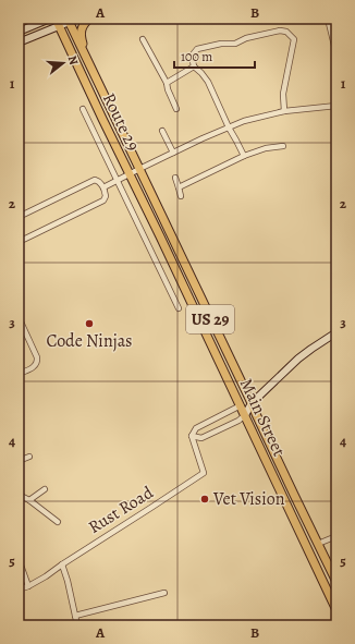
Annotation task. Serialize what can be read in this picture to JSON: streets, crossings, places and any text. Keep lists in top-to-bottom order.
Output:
{
  "streets": {
    "main road": ["Route 29", "US 29", "Main Street"],
    "street": ["Rust Road"]
  },
  "crossings": [
    ["Route 29", "Main Street"]
  ],
  "places": ["Code Ninjas", "Vet Vision"],
  "scale_bar": "100 m",
  "north": "right",
  "grid": {
    "columns": ["A", "B"],
    "rows": [
      "1",
      "2",
      "3",
      "4",
      "5"
    ]
  }
}
